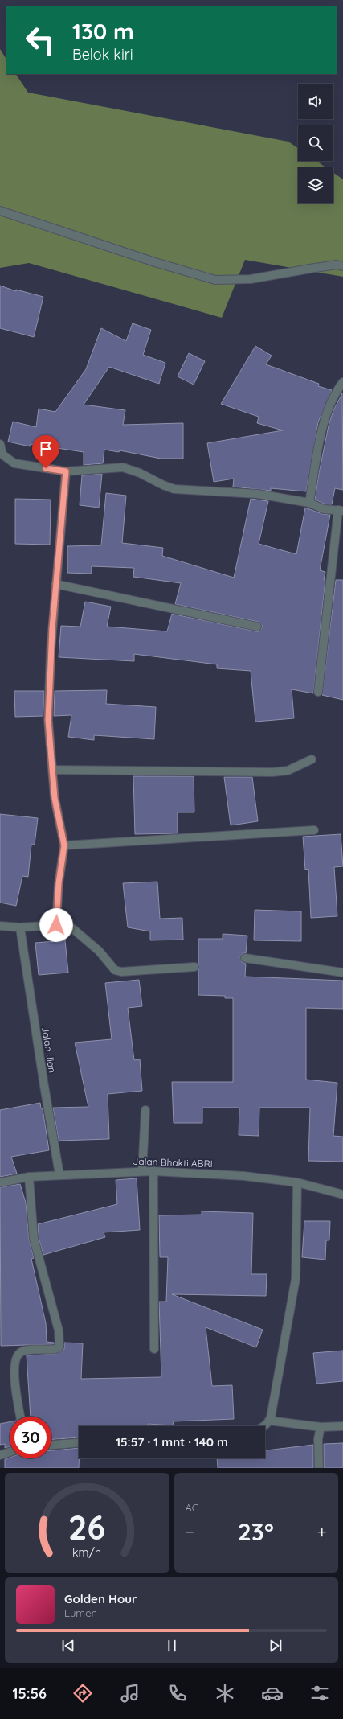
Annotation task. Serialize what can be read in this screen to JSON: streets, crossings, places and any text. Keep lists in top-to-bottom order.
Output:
{
  "streets": {
    "street": ["Jalan Jian", "Jalan Bhakti ABRI"]
  },
  "crossings": [
    ["Jalan Jian", "Jalan Bhakti ABRI"]
  ],
  "page": {
    "turn": ["130 m", "Belok kiri"],
    "limit": "30",
    "trip": "15:57 · 1 mnt · 140 m",
    "tile": "AC",
    "heat": ["−", "23°", "+"],
    "song": ["Golden Hour", "Lumen"],
    "tabs": "15:56",
    "gauge": ["26", "km/h"]
  }
}
